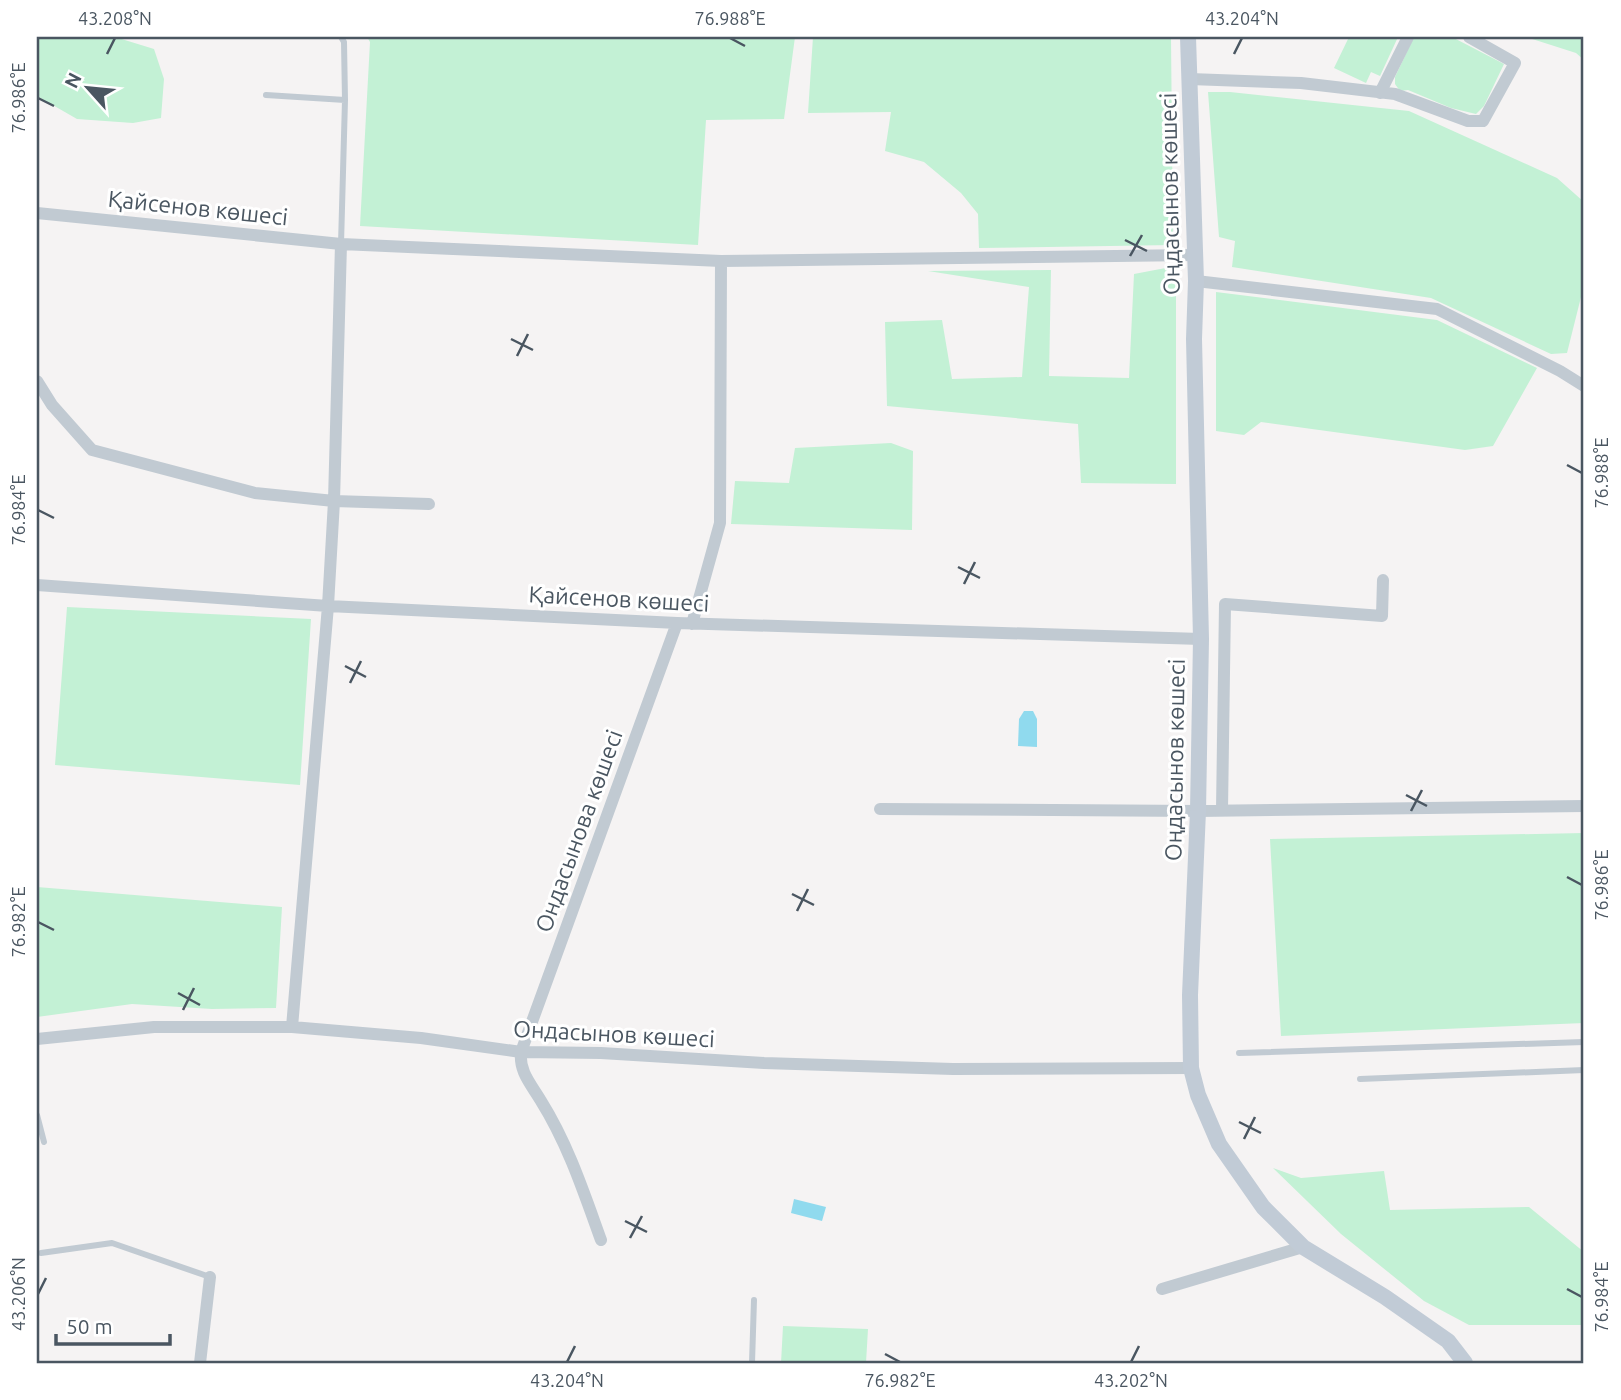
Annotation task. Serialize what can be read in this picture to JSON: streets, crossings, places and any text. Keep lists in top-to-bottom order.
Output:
{
  "streets": {
    "street": [
      "Оңдасынов көшесі",
      "Қайсенов көшесі",
      "Ондасынова көшесі",
      "Ондасынов көшесі"
    ]
  },
  "crossings": [
    ["Оңдасынов көшесі", "Қайсенов көшесі"],
    ["Оңдасынов көшесі", "Ондасынов көшесі"],
    ["Қайсенов көшесі", "Ондасынова көшесі"],
    ["Ондасынова көшесі", "Ондасынов көшесі"]
  ],
  "scale_bar": "50 m",
  "north": "top left",
  "coordinates": [
    "43.208°N",
    "76.988°E",
    "43.204°N",
    "76.986°E",
    "76.984°E",
    "76.982°E",
    "43.206°N",
    "43.202°N"
  ]
}
